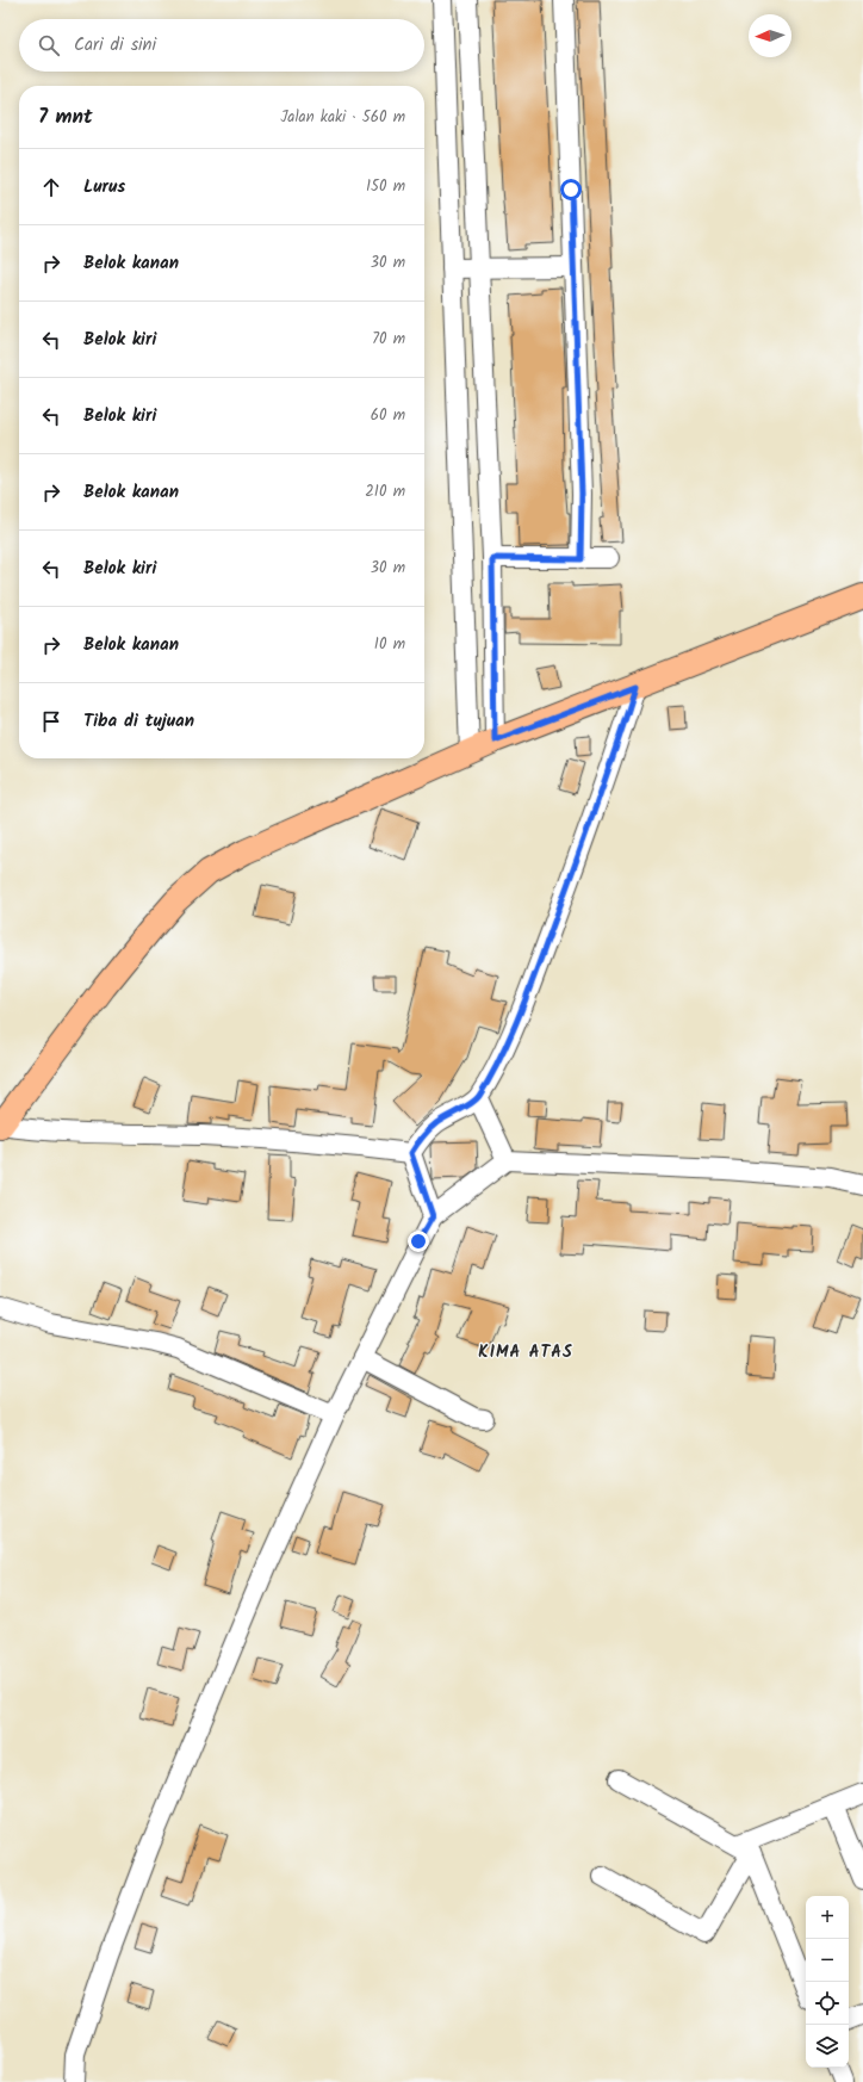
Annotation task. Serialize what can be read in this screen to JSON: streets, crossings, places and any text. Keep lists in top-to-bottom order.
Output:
{
  "districts": ["KIMA ATAS"],
  "north": "left",
  "page": {
    "search": "Cari di sini",
    "heading": ["7 mnt", "Jalan kaki · 560 m"],
    "list": [
      ["Lurus", "150 m"],
      ["Belok kanan", "30 m"],
      ["Belok kiri", "70 m"],
      ["Belok kiri", "60 m"],
      ["Belok kanan", "210 m"],
      ["Belok kiri", "30 m"],
      ["Belok kanan", "10 m"],
      "Tiba di tujuan"
    ],
    "map_buttons": ["+", "−"]
  }
}
